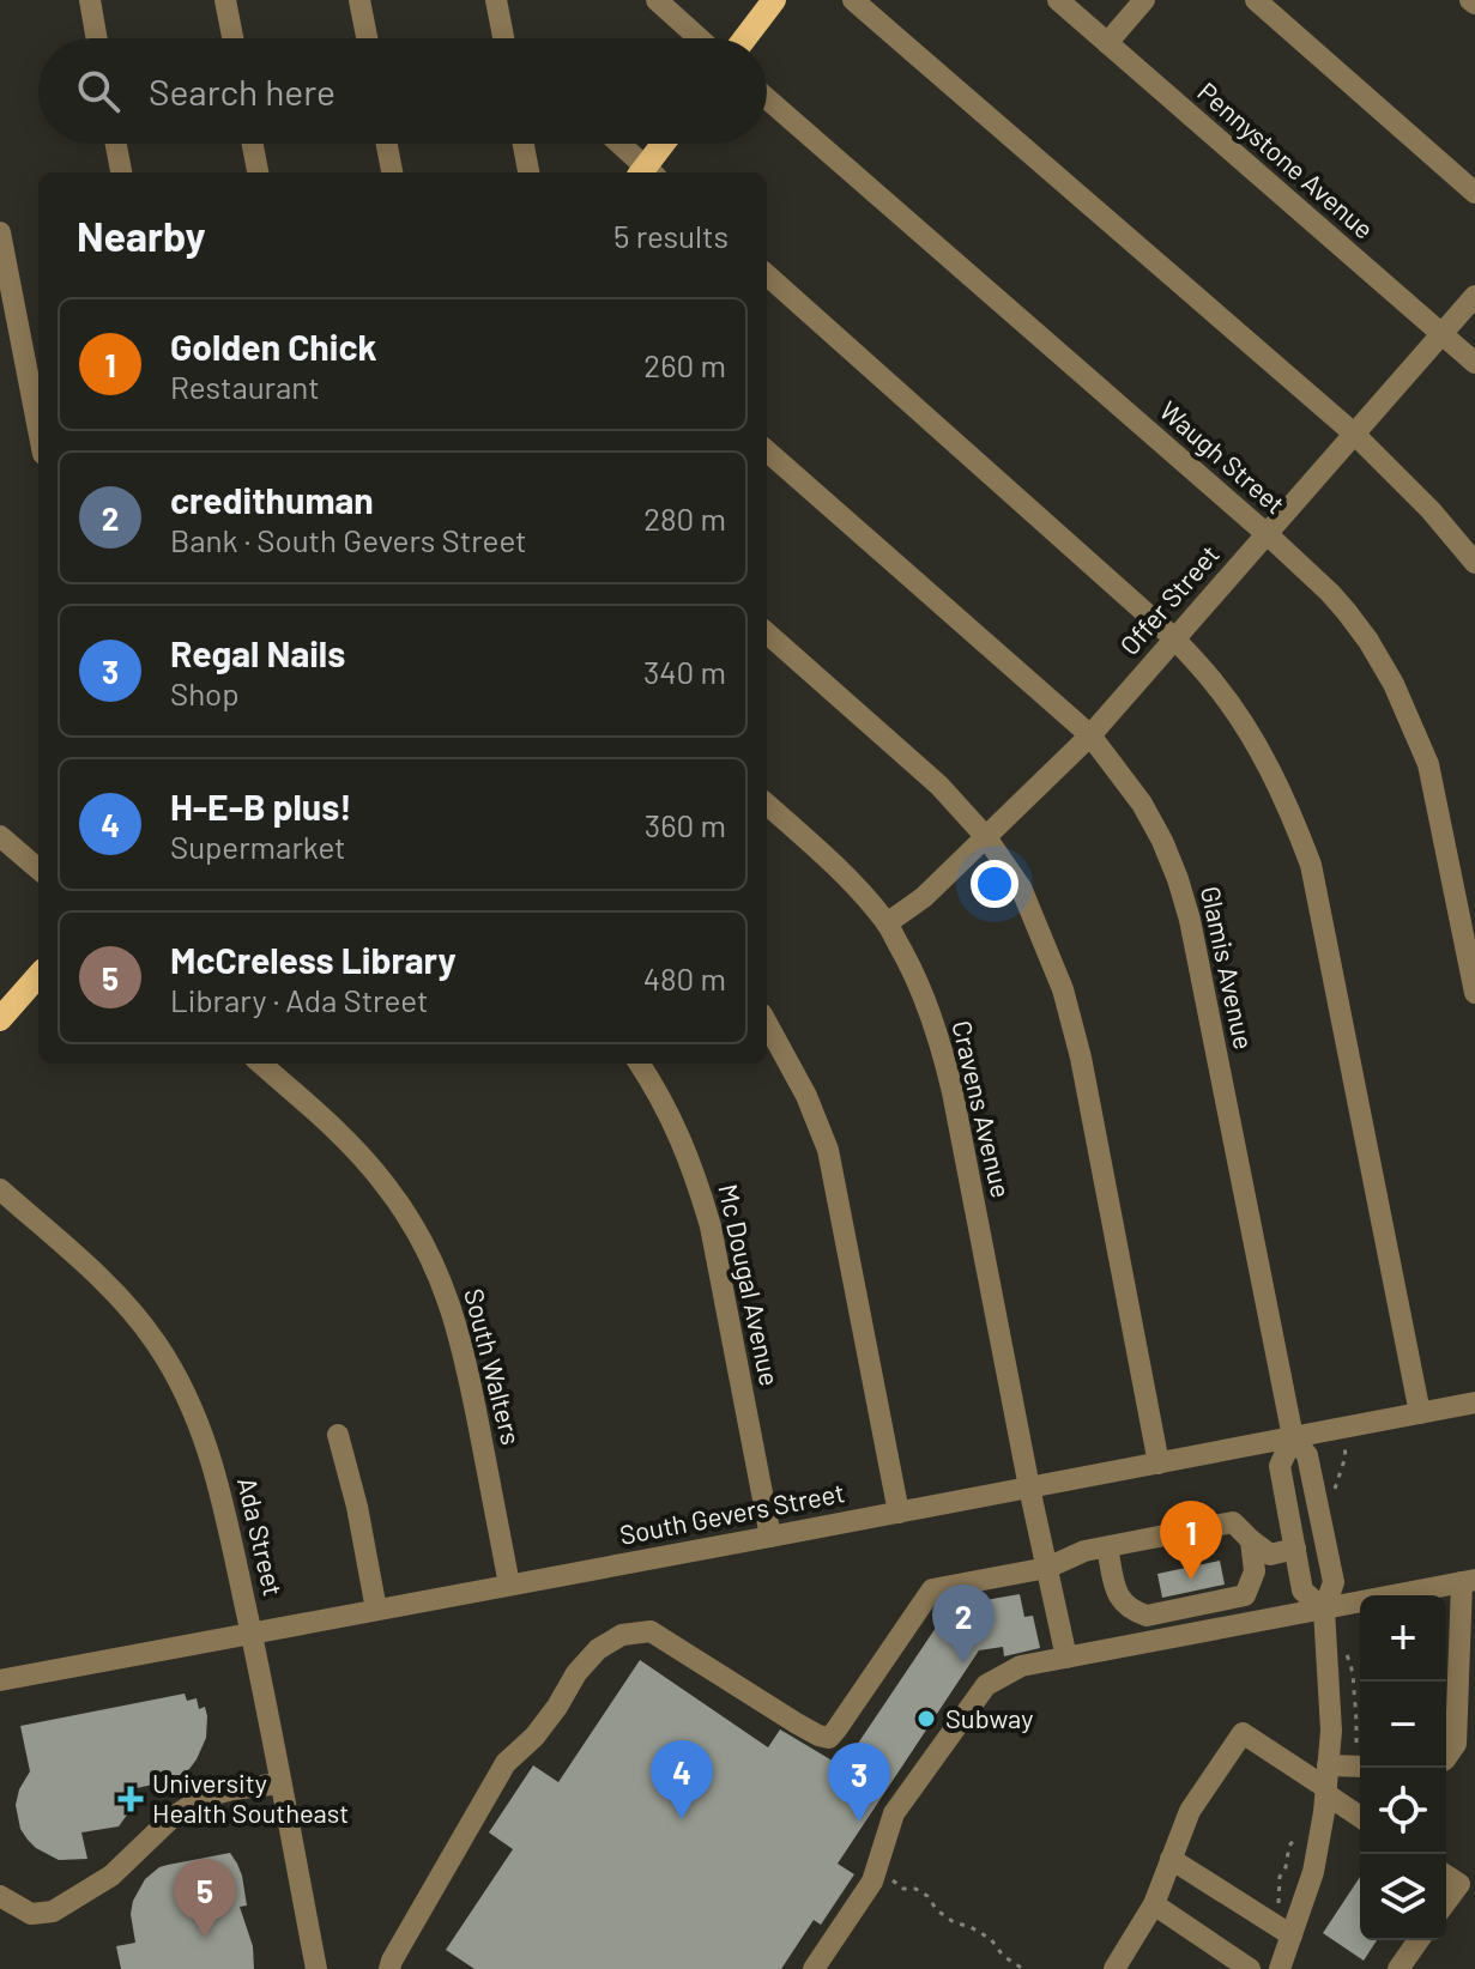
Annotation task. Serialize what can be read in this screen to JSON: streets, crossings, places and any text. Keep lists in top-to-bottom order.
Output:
{
  "streets": {
    "street": [
      "Pennystone Avenue",
      "Waugh Street",
      "Offer Street",
      "Glamis Avenue",
      "Cravens Avenue",
      "Mc Dougal Avenue",
      "South Walters",
      "South Gevers Street",
      "Ada Street"
    ]
  },
  "crossings": [
    ["Pennystone Avenue", "Offer Street"],
    ["Waugh Street", "Offer Street"],
    ["Offer Street", "Glamis Avenue"],
    ["Offer Street", "Cravens Avenue"],
    ["Glamis Avenue", "South Gevers Street"],
    ["Cravens Avenue", "South Gevers Street"],
    ["Mc Dougal Avenue", "South Gevers Street"],
    ["South Walters", "South Gevers Street"],
    ["South Gevers Street", "Ada Street"]
  ],
  "places": {
    "other": ["Subway"],
    "health": ["University Health Southeast"]
  },
  "page": {
    "search": "Search here",
    "heading": ["Nearby", "5 results"],
    "list": [
      {
        "mark": "1",
        "name": "Golden Chick",
        "note": "Restaurant",
        "value": "260 m"
      },
      {
        "mark": "2",
        "name": "credithuman",
        "note": "Bank · South Gevers Street",
        "value": "280 m"
      },
      {
        "mark": "3",
        "name": "Regal Nails",
        "note": "Shop",
        "value": "340 m"
      },
      {
        "mark": "4",
        "name": "H-E-B plus!",
        "note": "Supermarket",
        "value": "360 m"
      },
      {
        "mark": "5",
        "name": "McCreless Library",
        "note": "Library · Ada Street",
        "value": "480 m"
      }
    ],
    "pins": [
      "1",
      "2",
      "4",
      "3",
      "5"
    ],
    "map_buttons": ["+", "−"]
  }
}
